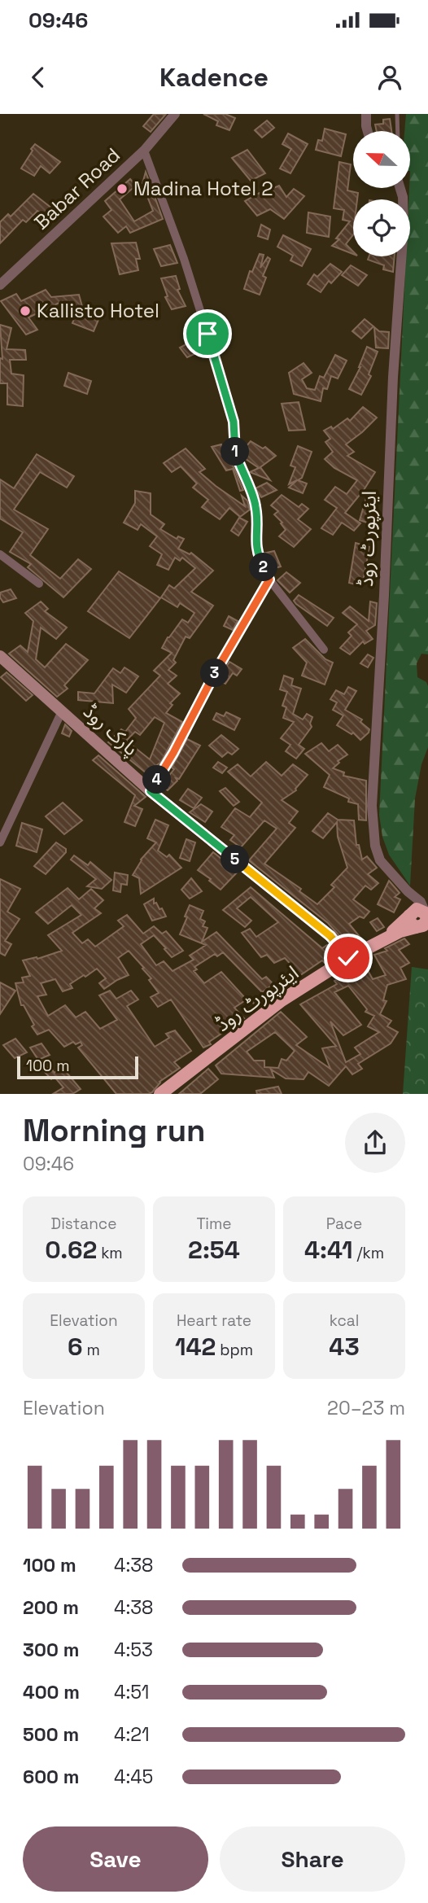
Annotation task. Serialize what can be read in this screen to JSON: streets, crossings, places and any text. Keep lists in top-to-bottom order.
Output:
{
  "streets": {
    "highway": ["ایئرپورٹ روڈ"],
    "main road": ["پارک روڈ"],
    "street": ["Babar Road"]
  },
  "crossings": [
    ["ایئرپورٹ روڈ", "پارک روڈ"]
  ],
  "places": ["Madina Hotel 2", "Kallisto Hotel"],
  "scale_bar": "100 m",
  "north": "left",
  "page": {
    "status": "09:46",
    "header": "Kadence",
    "pins": [
      "1",
      "2",
      "3",
      "4",
      "5"
    ],
    "scale": "100 m",
    "heading": ["Morning run", "09:46"],
    "stats": [
      ["Distance", "0.62 km"],
      ["Time", "2:54"],
      ["Pace", "4:41 /km"],
      ["Elevation", "6 m"],
      ["Heart rate", "142 bpm"],
      ["kcal", "43"]
    ],
    "chart": ["Elevation", "20–23 m"],
    "list": [
      {
        "name": "100 m",
        "note": "4:38"
      },
      {
        "name": "200 m",
        "note": "4:38"
      },
      {
        "name": "300 m",
        "note": "4:53"
      },
      {
        "name": "400 m",
        "note": "4:51"
      },
      {
        "name": "500 m",
        "note": "4:21"
      },
      {
        "name": "600 m",
        "note": "4:45"
      }
    ],
    "buttons": ["Save", "Share"]
  }
}
